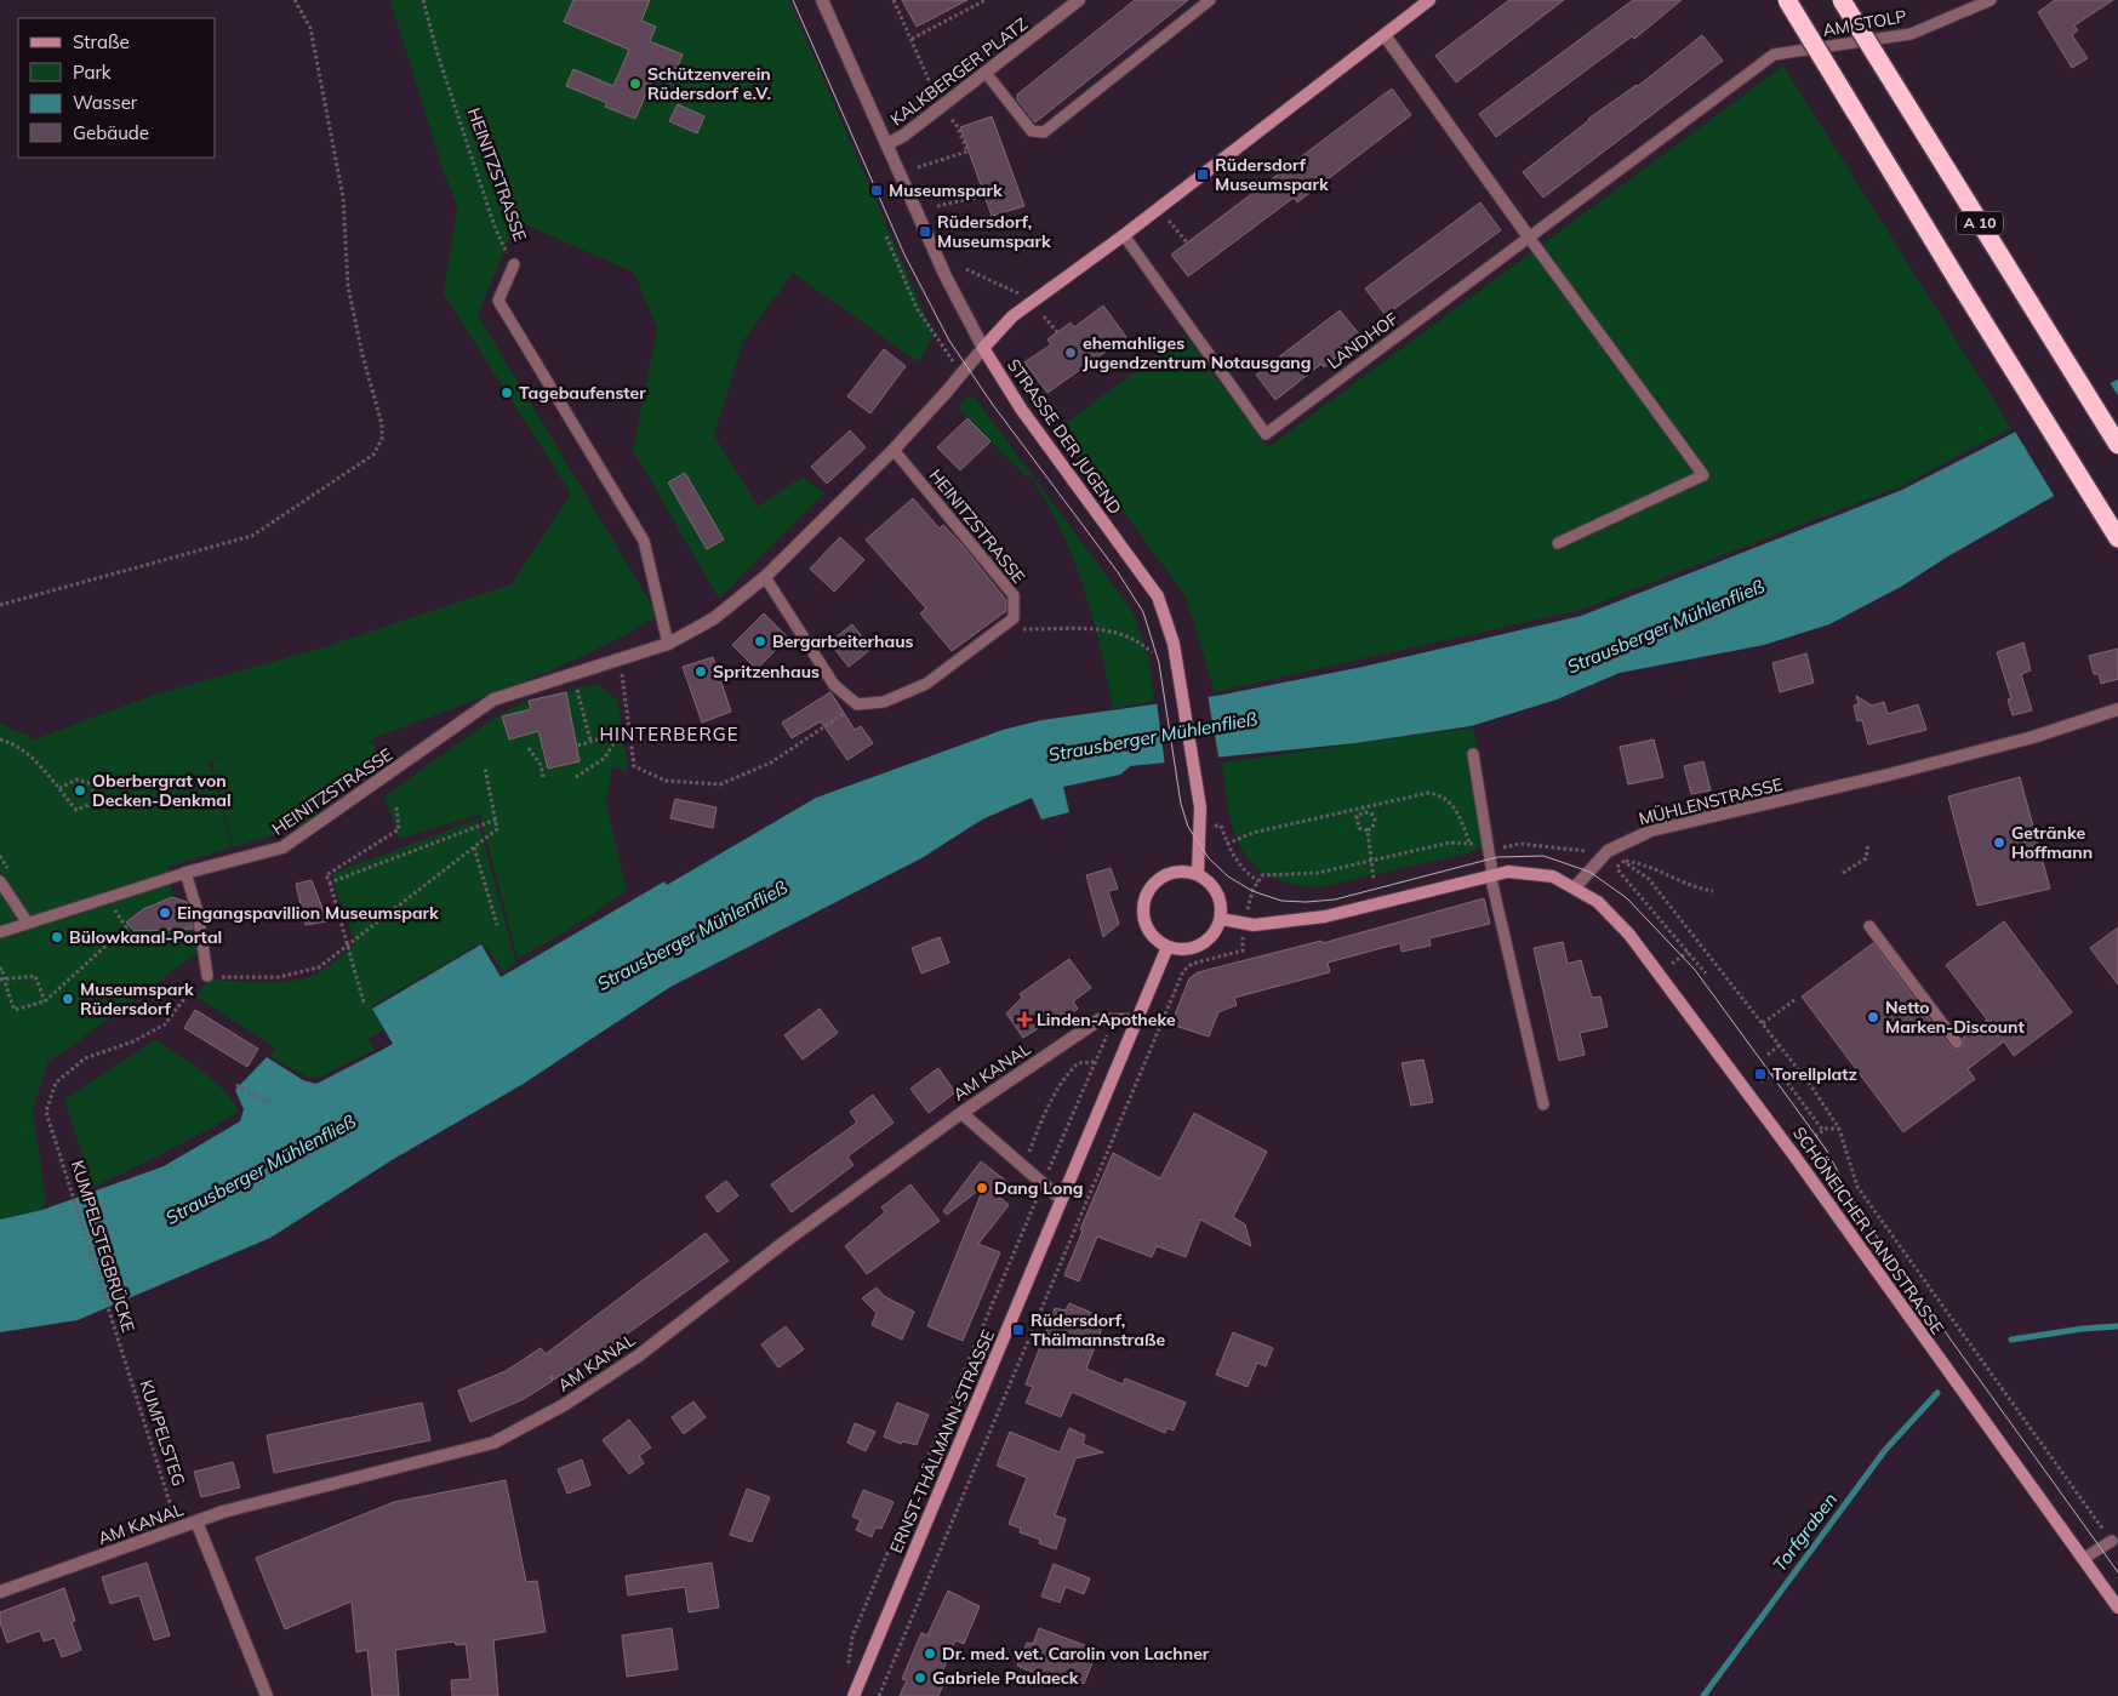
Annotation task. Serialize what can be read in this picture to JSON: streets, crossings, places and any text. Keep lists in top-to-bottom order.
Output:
{
  "streets": {
    "highway": ["A 10"],
    "main road": ["STRASSE DER JUGEND", "SCHÖNEICHER LANDSTRASSE", "ERNST-THÄLMANN-STRASSE"],
    "street": [
      "KALKBERGER PLATZ",
      "HEINITZSTRASSE",
      "MÜHLENSTRASSE",
      "AM KANAL"
    ],
    "lane": ["AM STOLP", "LANDHOF"],
    "path": ["KUMPELSTEGBRÜCKE", "KUMPELSTEG"]
  },
  "crossings": [
    ["AM STOLP", "LANDHOF"],
    ["KALKBERGER PLATZ", "STRASSE DER JUGEND"],
    ["HEINITZSTRASSE", "STRASSE DER JUGEND"],
    ["STRASSE DER JUGEND", "ERNST-THÄLMANN-STRASSE"],
    ["MÜHLENSTRASSE", "SCHÖNEICHER LANDSTRASSE"],
    ["AM KANAL", "KUMPELSTEG"],
    ["AM KANAL", "ERNST-THÄLMANN-STRASSE"],
    ["KUMPELSTEGBRÜCKE", "KUMPELSTEG"]
  ],
  "districts": ["HINTERBERGE"],
  "water": ["Strausberger Mühlenfließ", "Torfgraben"],
  "places": {
    "other": [
      "Schützenverein Rüdersdorf e.V.",
      "ehemahliges Jugendzentrum Notausgang",
      "Tagebaufenster",
      "Bergarbeiterhaus",
      "Spritzenhaus",
      "Oberbergrat von Decken-Denkmal",
      "Getränke Hoffmann",
      "Eingangspavillion Museumspark",
      "Bülowkanal-Portal",
      "Museumspark Rüdersdorf",
      "Netto Marken-Discount",
      "Dang Long",
      "Dr. med. vet. Carolin von Lachner",
      "Gabriele Paulaeck"
    ],
    "transit": [
      "Rüdersdorf Museumspark",
      "Museumspark",
      "Rüdersdorf, Museumspark",
      "Torellplatz",
      "Rüdersdorf, Thälmannstraße"
    ],
    "health": ["Linden-Apotheke"]
  },
  "legend": [
    "Straße",
    "Park",
    "Wasser",
    "Gebäude"
  ]
}
